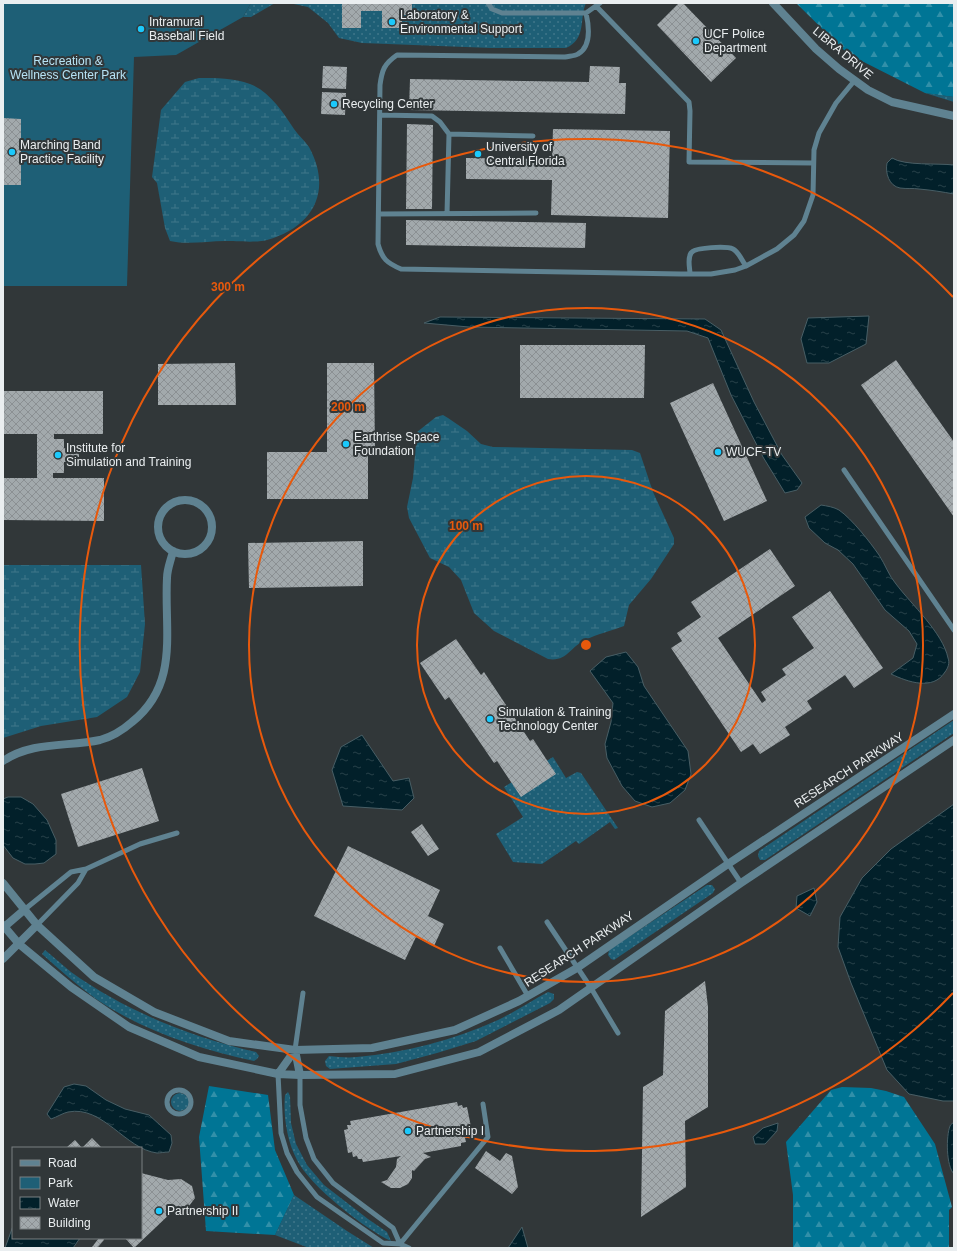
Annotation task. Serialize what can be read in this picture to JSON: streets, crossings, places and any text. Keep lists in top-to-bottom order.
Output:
{
  "streets": {
    "street": ["LIBRA DRIVE", "RESEARCH PARKWAY"]
  },
  "parks": ["Recreation & Wellness Center Park"],
  "places": [
    "Laboratory & Environmental Support",
    "Intramural Baseball Field",
    "UCF Police Department",
    "Recycling Center",
    "Marching Band Practice Facility",
    "University of Central Florida",
    "Earthrise Space Foundation",
    "WUCF-TV",
    "Institute for Simulation and Training",
    "Simulation & Training Technology Center",
    "Partnership I",
    "Partnership II"
  ],
  "legend": [
    "Road",
    "Park",
    "Water",
    "Building"
  ],
  "rings": ["300 m", "200 m", "100 m"]
}
